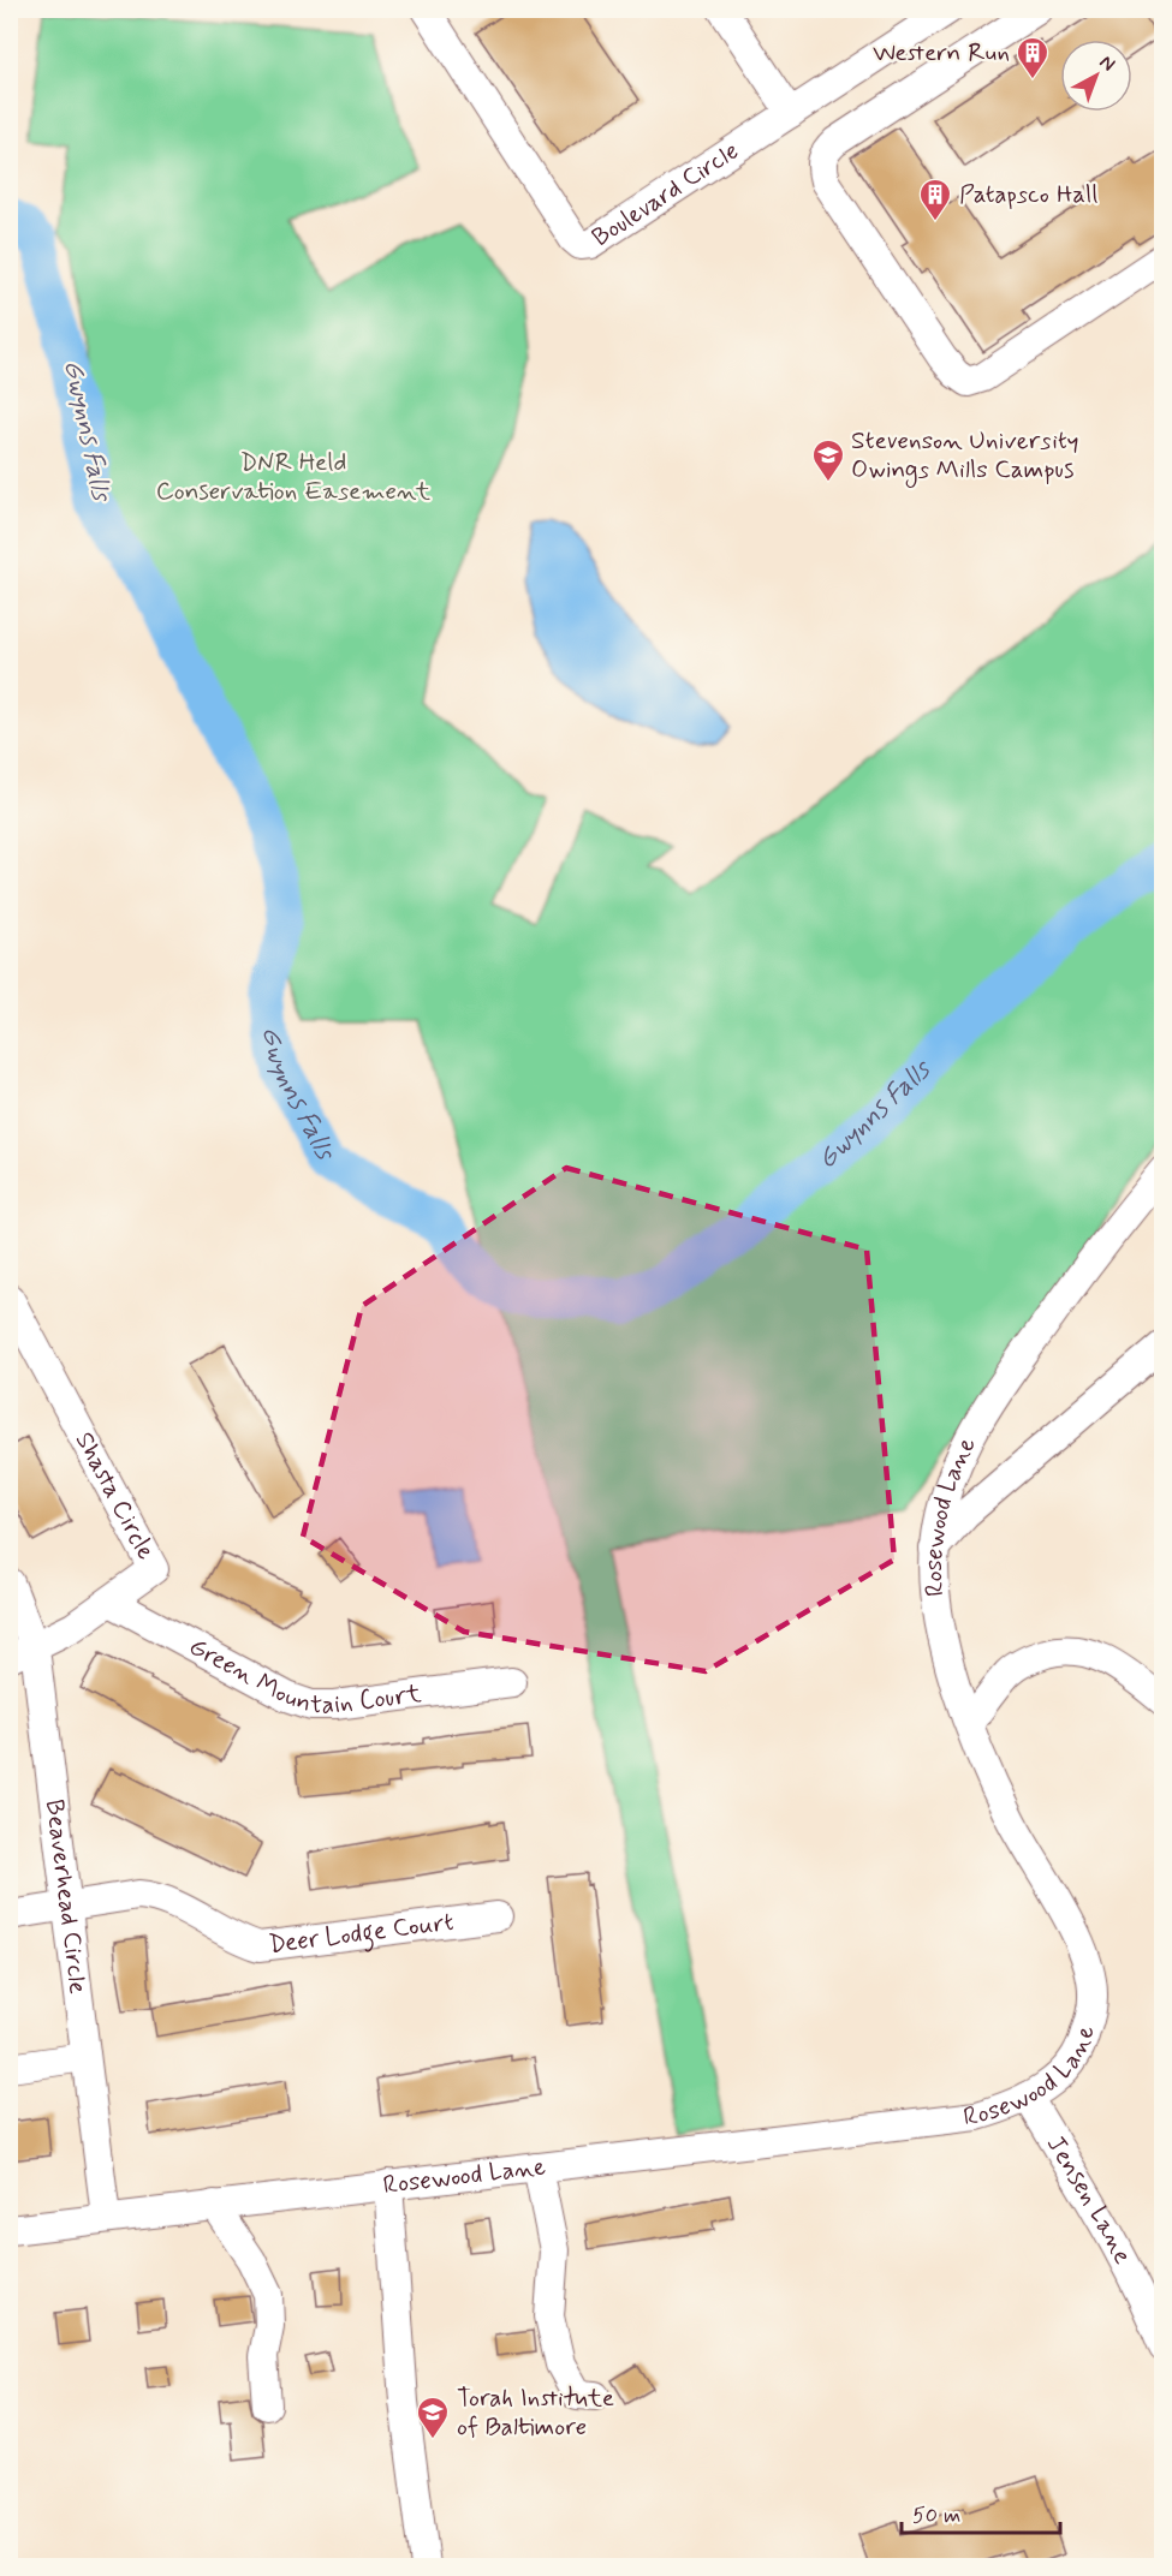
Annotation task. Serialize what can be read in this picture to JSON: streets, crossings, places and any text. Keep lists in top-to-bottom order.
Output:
{
  "streets": {
    "street": [
      "Boulevard Circle",
      "Shasta Circle",
      "Rosewood Lane",
      "Green Mountain Court",
      "Beaverhead Circle",
      "Deer Lodge Court",
      "Jensen Lane"
    ]
  },
  "crossings": [
    ["Shasta Circle", "Green Mountain Court"],
    ["Shasta Circle", "Beaverhead Circle"],
    ["Rosewood Lane", "Beaverhead Circle"],
    ["Rosewood Lane", "Jensen Lane"],
    ["Beaverhead Circle", "Deer Lodge Court"]
  ],
  "water": ["Gwynns Falls"],
  "parks": ["DNR Held Conservation Easement"],
  "places": {
    "building": ["Western Run", "Patapsco Hall"],
    "school or university": ["Stevenson University Owings Mills Campus", "Torah Institute of Baltimore"]
  },
  "scale_bar": "50 m",
  "north": "top right"
}
